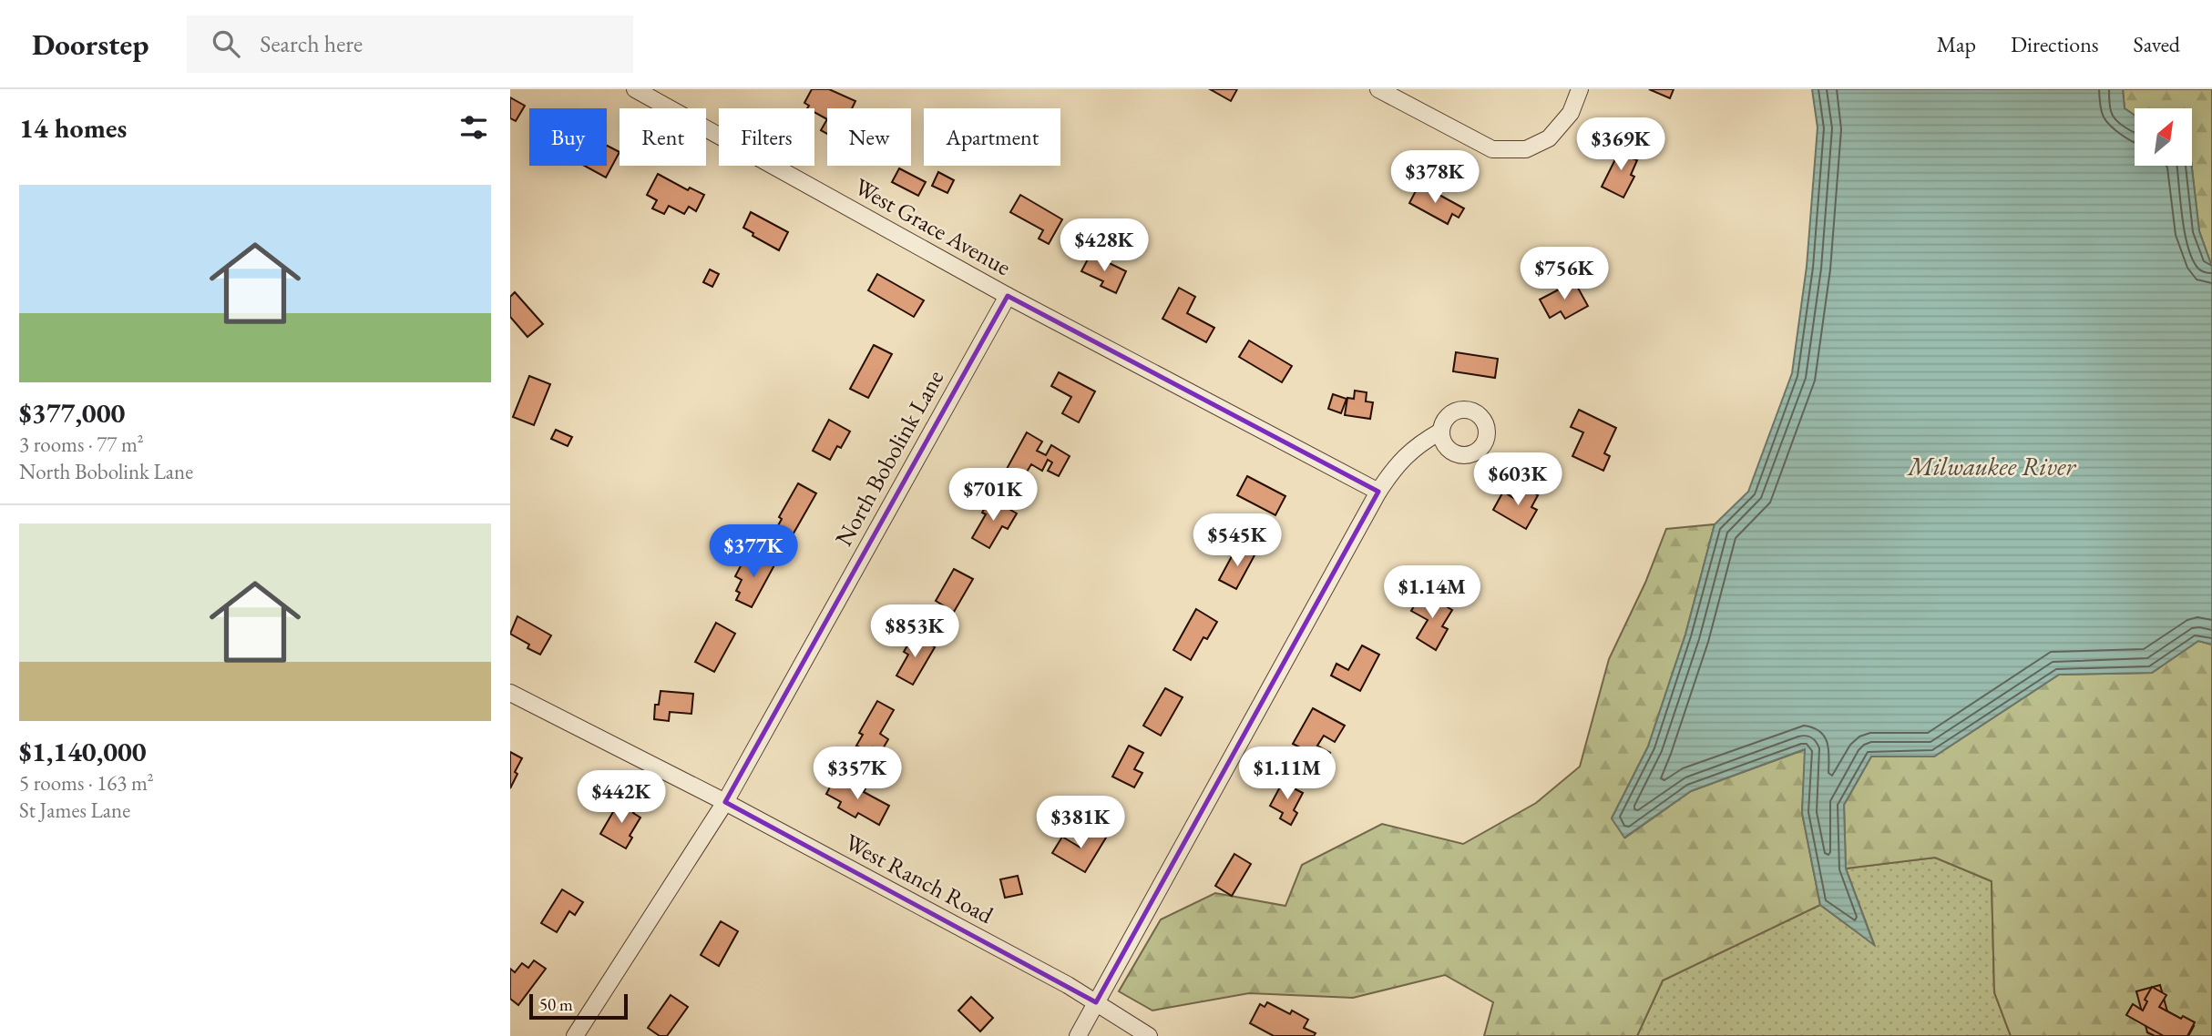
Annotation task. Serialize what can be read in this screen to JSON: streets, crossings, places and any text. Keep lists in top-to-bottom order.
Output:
{
  "streets": {
    "street": ["West Grace Avenue", "North Bobolink Lane", "West Ranch Road"]
  },
  "crossings": [
    ["West Grace Avenue", "North Bobolink Lane"],
    ["North Bobolink Lane", "West Ranch Road"]
  ],
  "water": ["Milwaukee River"],
  "scale_bar": "50 m",
  "north": "top right",
  "page": {
    "header": "Doorstep",
    "search": "Search here",
    "nav": ["Map", "Directions", "Saved"],
    "heading": "14 homes",
    "chip": [
      "Buy",
      "Rent",
      "Filters",
      "New",
      "Apartment"
    ],
    "price": [
      "$369K",
      "$378K",
      "$428K",
      "$756K",
      "$603K",
      "$701K",
      "$545K",
      "$377K",
      "$1.14M",
      "$853K",
      "$357K",
      "$1.11M",
      "$442K",
      "$381K"
    ],
    "list": [
      {
        "name": "$377,000",
        "note": "3 rooms · 77 m² · North Bobolink Lane"
      },
      {
        "name": "$1,140,000",
        "note": "5 rooms · 163 m² · St James Lane"
      }
    ],
    "scale": "50 m"
  }
}
